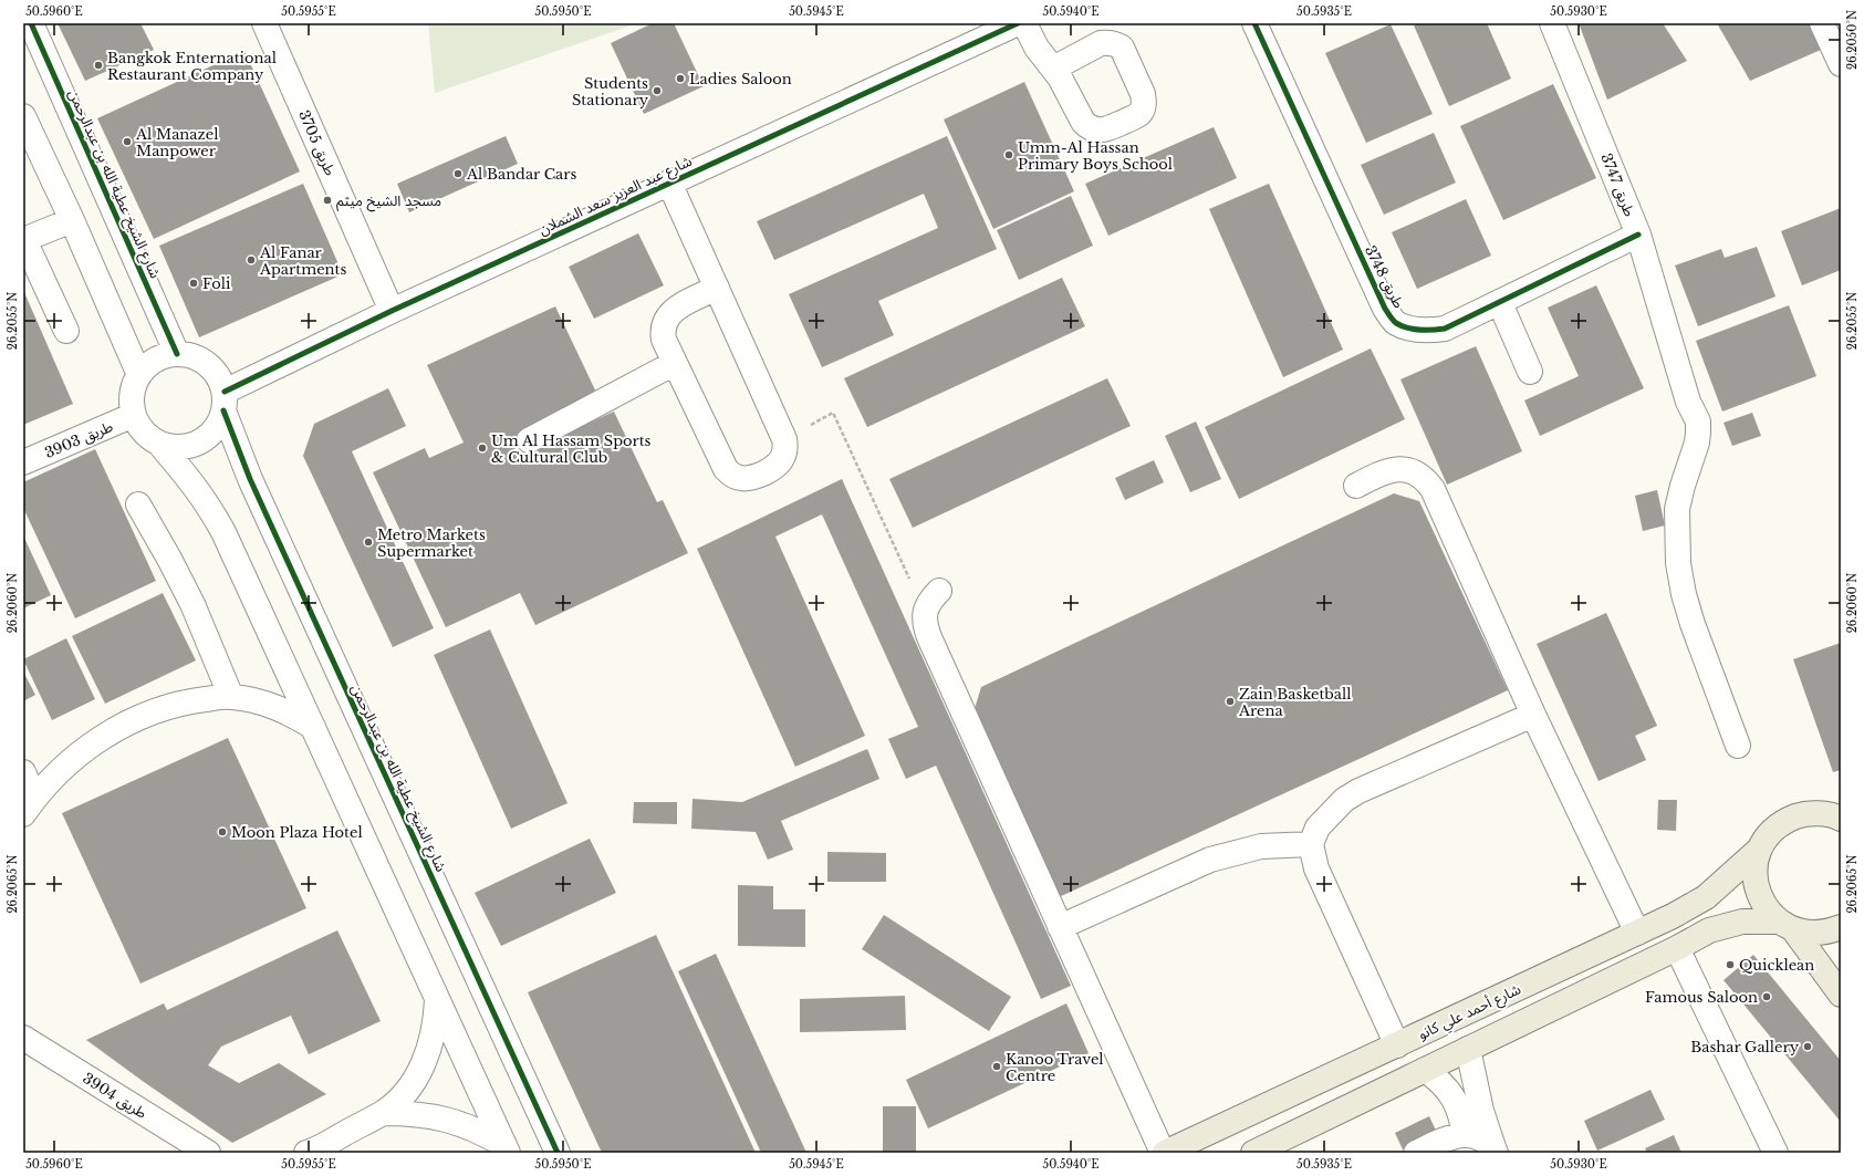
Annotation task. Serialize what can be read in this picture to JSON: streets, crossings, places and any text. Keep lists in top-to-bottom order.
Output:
{
  "streets": {
    "main road": ["شارع أحمد علي كانو"],
    "street": [
      "طريق 3705",
      "شارع الشيخ عطية الله بن عبدالرحمن",
      "طريق 3747",
      "شارع عبد العزيز سعد الشملان",
      "طريق 3748",
      "طريق 3903",
      "طريق 3904"
    ]
  },
  "crossings": [
    ["طريق 3705", "شارع عبد العزيز سعد الشملان"],
    ["شارع الشيخ عطية الله بن عبدالرحمن", "شارع عبد العزيز سعد الشملان"],
    ["شارع الشيخ عطية الله بن عبدالرحمن", "طريق 3903"],
    ["طريق 3747", "طريق 3748"],
    ["شارع عبد العزيز سعد الشملان", "طريق 3903"]
  ],
  "places": [
    "Bangkok Enternational Restaurant Company",
    "Ladies Saloon",
    "Students Stationary",
    "Al Manazel Manpower",
    "Umm-Al Hassan Primary Boys School",
    "Al Bandar Cars",
    "مسجد الشيخ ميثم",
    "Al Fanar Apartments",
    "Foli",
    "Um Al Hassam Sports & Cultural Club",
    "Metro Markets Supermarket",
    "Zain Basketball Arena",
    "Moon Plaza Hotel",
    "Quicklean",
    "Famous Saloon",
    "Bashar Gallery",
    "Kanoo Travel Centre"
  ],
  "coordinates": [
    "50.5960°E",
    "50.5955°E",
    "50.5950°E",
    "50.5945°E",
    "50.5940°E",
    "50.5935°E",
    "50.5930°E",
    "26.2050°N",
    "26.2055°N",
    "26.2060°N",
    "26.2065°N"
  ]
}
